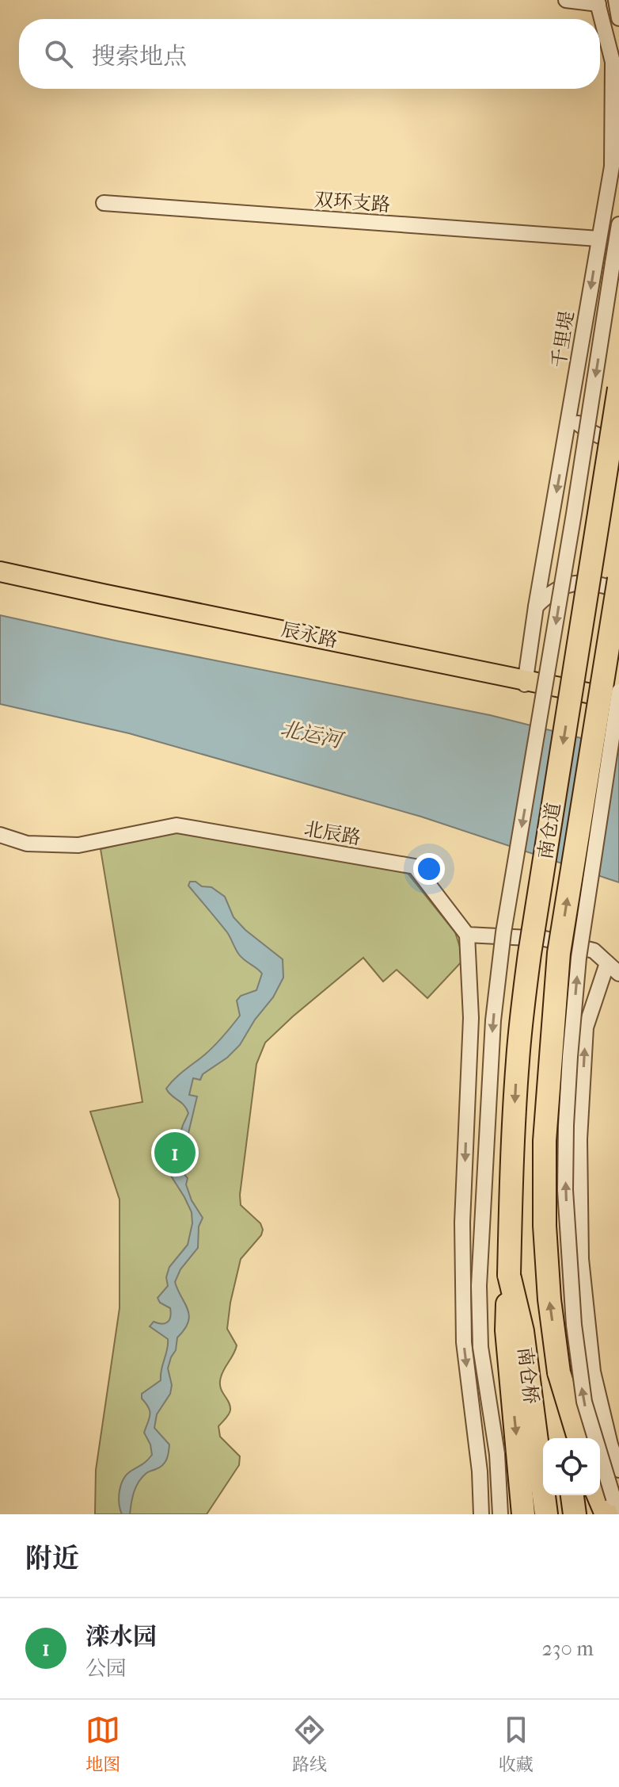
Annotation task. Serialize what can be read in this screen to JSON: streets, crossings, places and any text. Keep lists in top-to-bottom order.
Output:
{
  "streets": {
    "highway": ["南仓道", "南仓桥"],
    "main road": ["辰永路"],
    "street": ["双环支路", "千里堤", "北辰路"]
  },
  "crossings": [
    ["双环支路", "千里堤"],
    ["千里堤", "辰永路"],
    ["南仓道", "南仓桥"]
  ],
  "water": ["北运河"],
  "page": {
    "search": "搜索地点",
    "pins": "1",
    "heading": "附近",
    "list": [
      {
        "mark": "1",
        "name": "滦水园",
        "note": "公园",
        "value": "230 m"
      }
    ],
    "nav": ["地图", "路线", "收藏"]
  }
}
